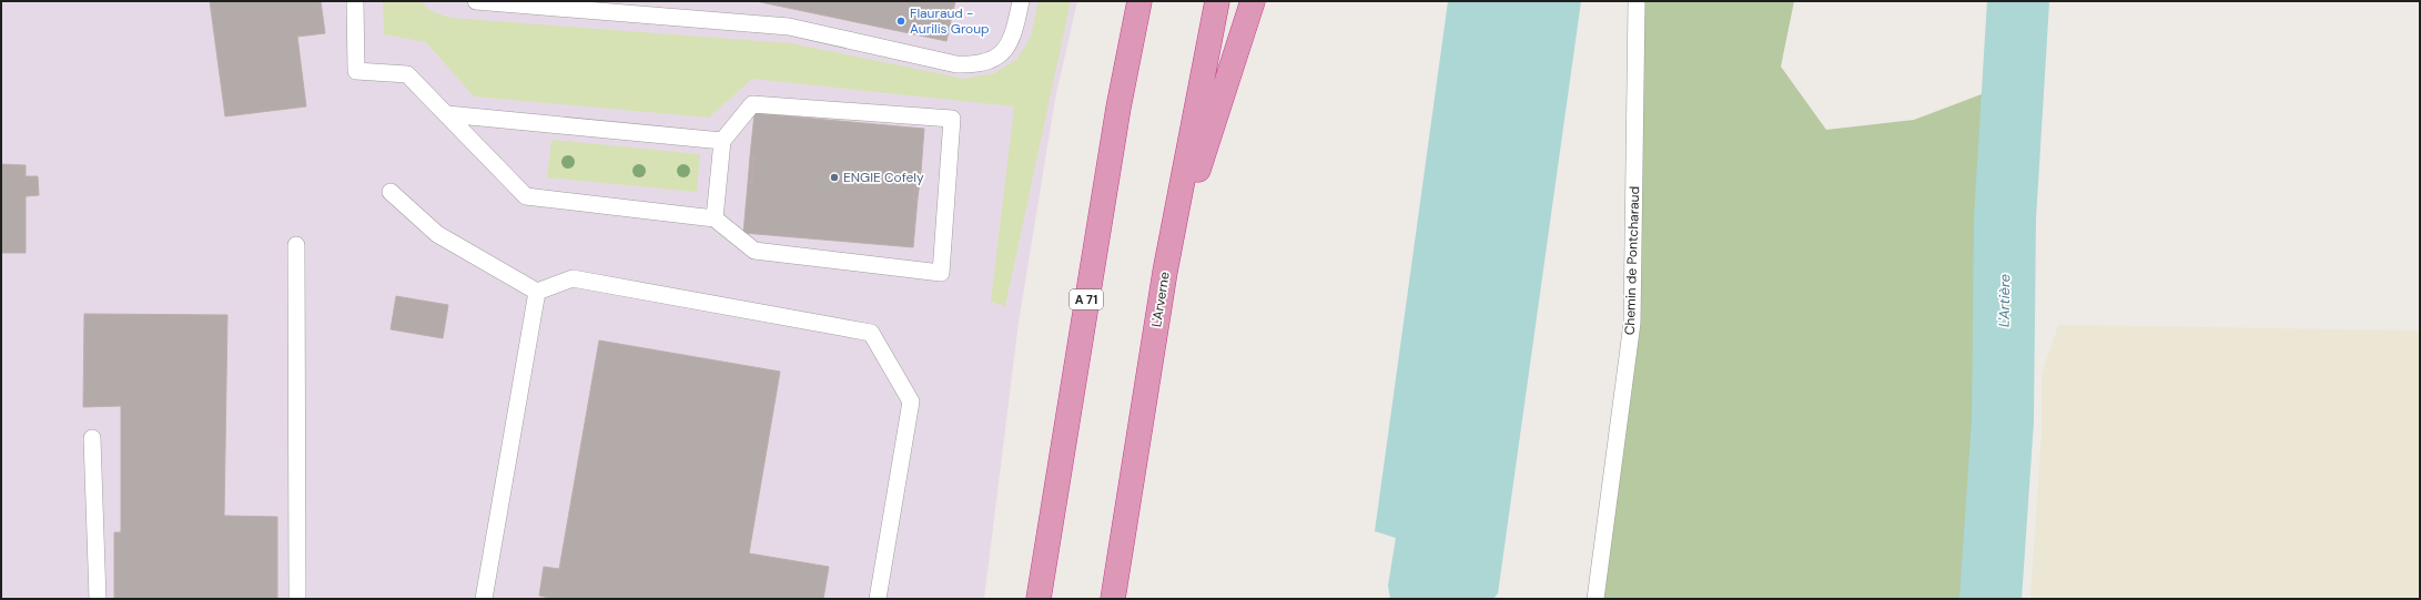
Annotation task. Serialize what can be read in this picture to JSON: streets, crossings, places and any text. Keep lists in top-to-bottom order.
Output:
{
  "streets": {
    "highway": ["A 71", "L'Arverne"],
    "lane": ["Chemin de Pontcharaud"]
  },
  "water": ["L'Artière"],
  "places": ["Flauraud - Aurilis Group", "ENGIE Cofely"]
}
